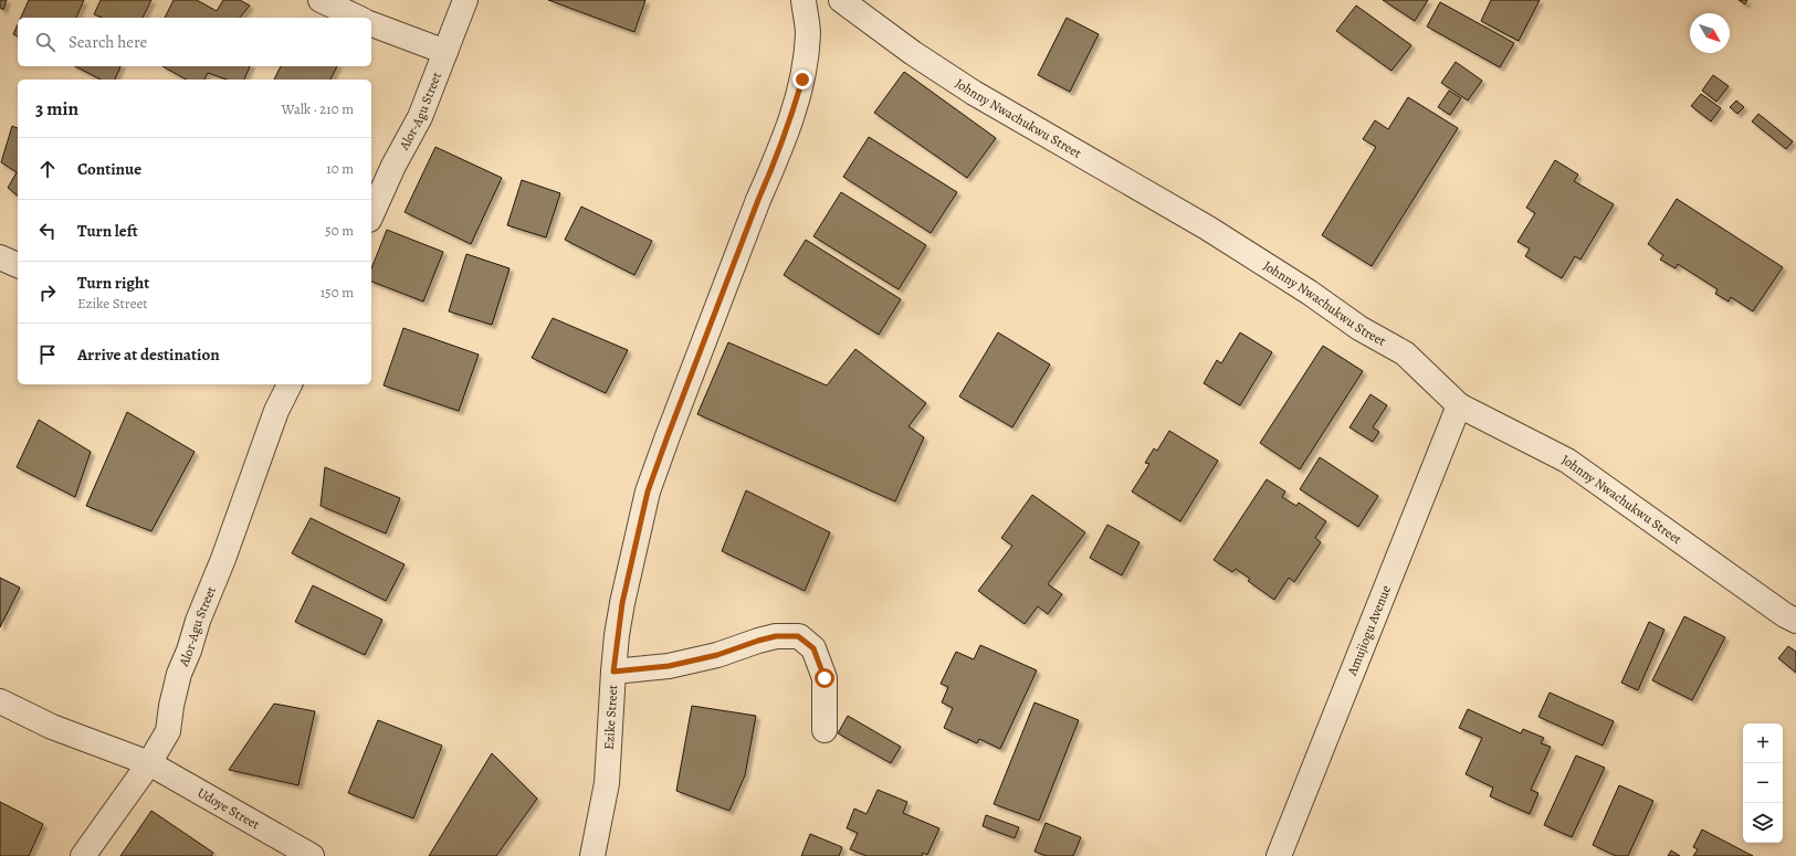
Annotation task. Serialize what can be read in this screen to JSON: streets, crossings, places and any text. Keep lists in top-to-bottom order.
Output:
{
  "streets": {
    "street": [
      "Alor-Agu Street",
      "Johnny Nwachukwu Street",
      "Amujiogu Avenue",
      "Ezike Street",
      "Udoye Street"
    ]
  },
  "crossings": [
    ["Alor-Agu Street", "Udoye Street"],
    ["Johnny Nwachukwu Street", "Amujiogu Avenue"]
  ],
  "north": "bottom right",
  "page": {
    "search": "Search here",
    "heading": ["3 min", "Walk · 210 m"],
    "list": [
      ["Continue", "10 m"],
      ["Turn left", "50 m"],
      ["Turn right", "Ezike Street", "150 m"],
      "Arrive at destination"
    ],
    "map_buttons": ["+", "−"]
  }
}
